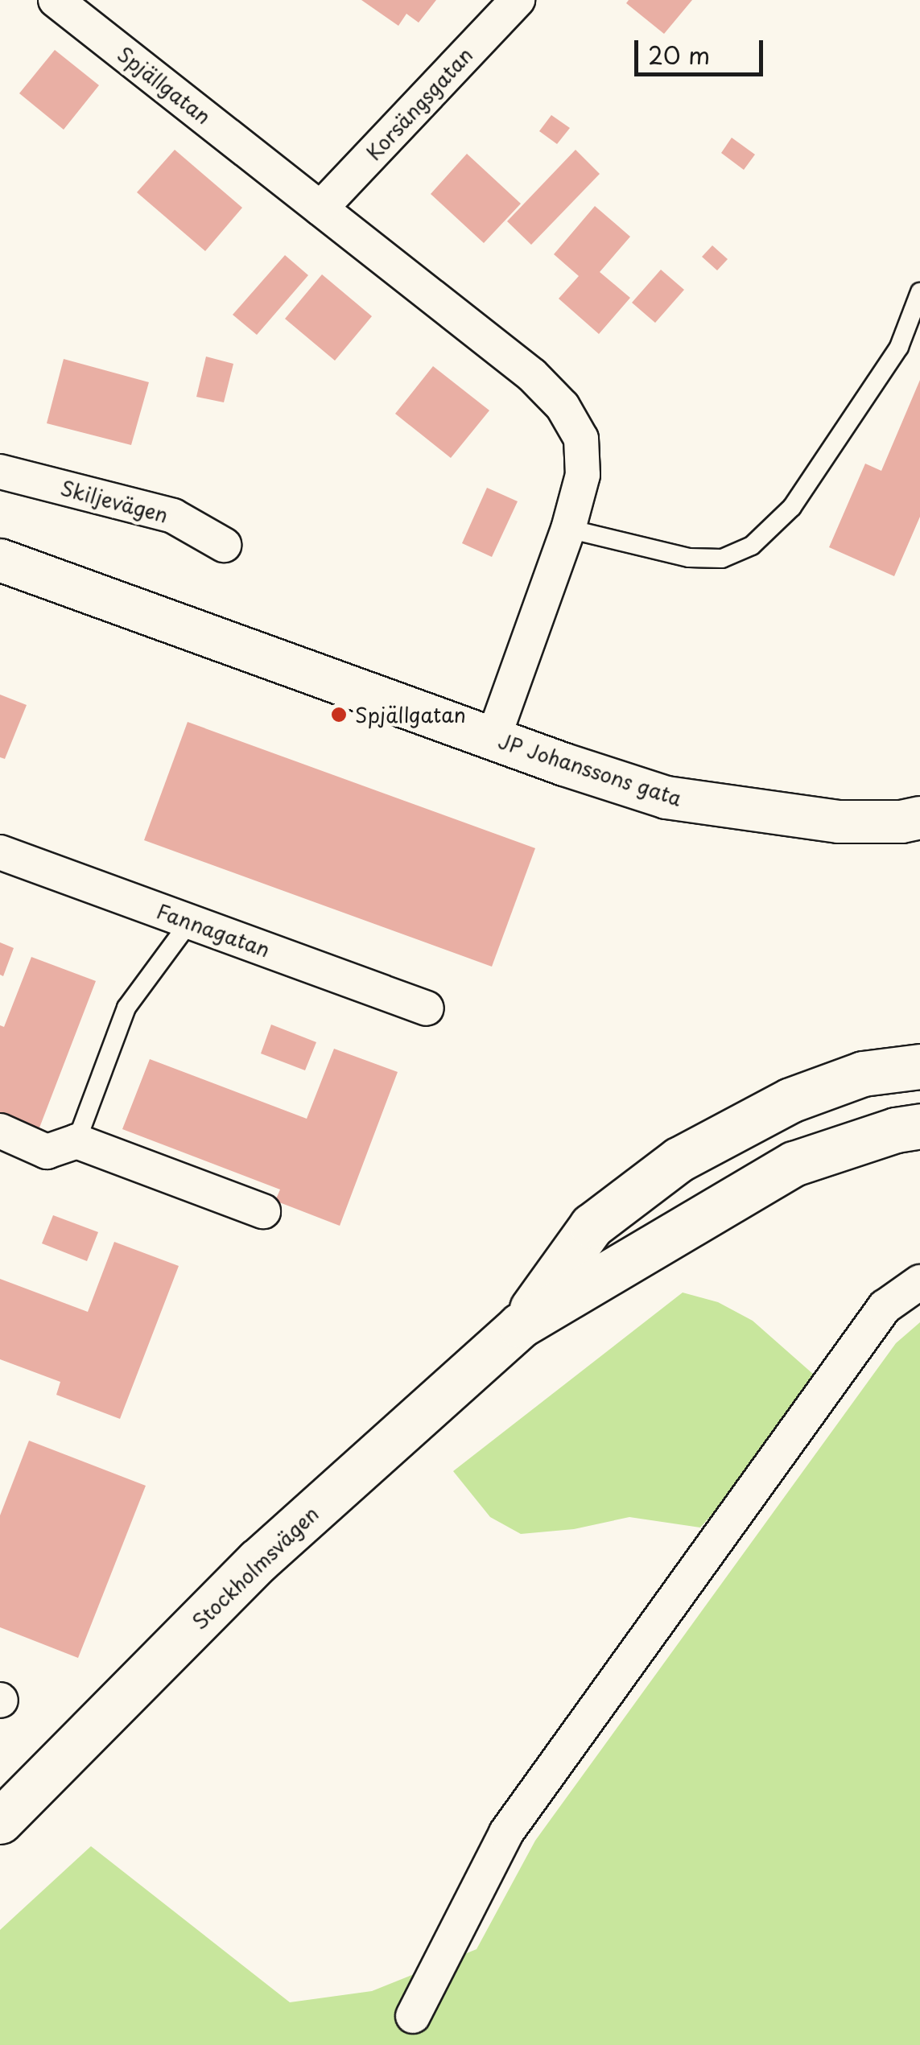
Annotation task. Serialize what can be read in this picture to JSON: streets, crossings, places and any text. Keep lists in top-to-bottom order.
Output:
{
  "streets": {
    "main road": ["Stockholmsvägen"],
    "street": [
      "Spjällgatan",
      "Korsängsgatan",
      "Skiljevägen",
      "JP Johanssons gata",
      "Fannagatan"
    ]
  },
  "crossings": [
    ["Spjällgatan", "Korsängsgatan"],
    ["Spjällgatan", "JP Johanssons gata"]
  ],
  "places": ["Spjällgatan"],
  "scale_bar": "20 m"
}
